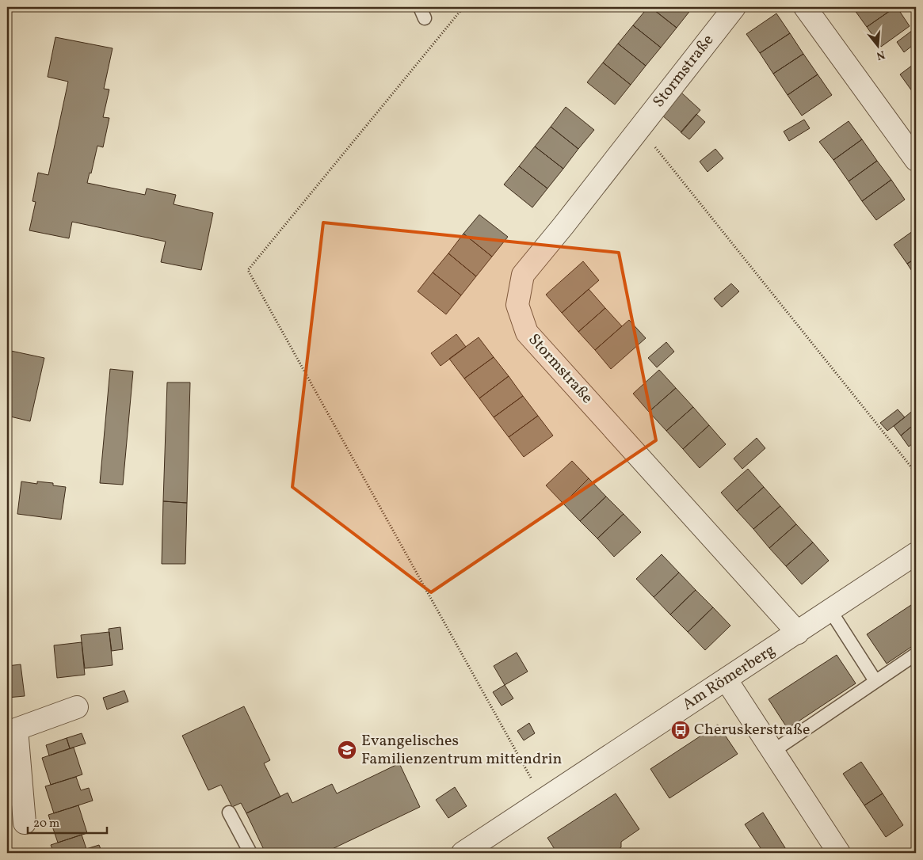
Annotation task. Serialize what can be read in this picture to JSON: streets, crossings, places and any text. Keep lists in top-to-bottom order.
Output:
{
  "streets": {
    "street": ["Stormstraße", "Am Römerberg"]
  },
  "crossings": [
    ["Stormstraße", "Am Römerberg"]
  ],
  "places": {
    "bus stop": ["Cheruskerstraße"],
    "school or university": ["Evangelisches Familienzentrum mittendrin"]
  },
  "scale_bar": "20 m",
  "north": "bottom"
}
